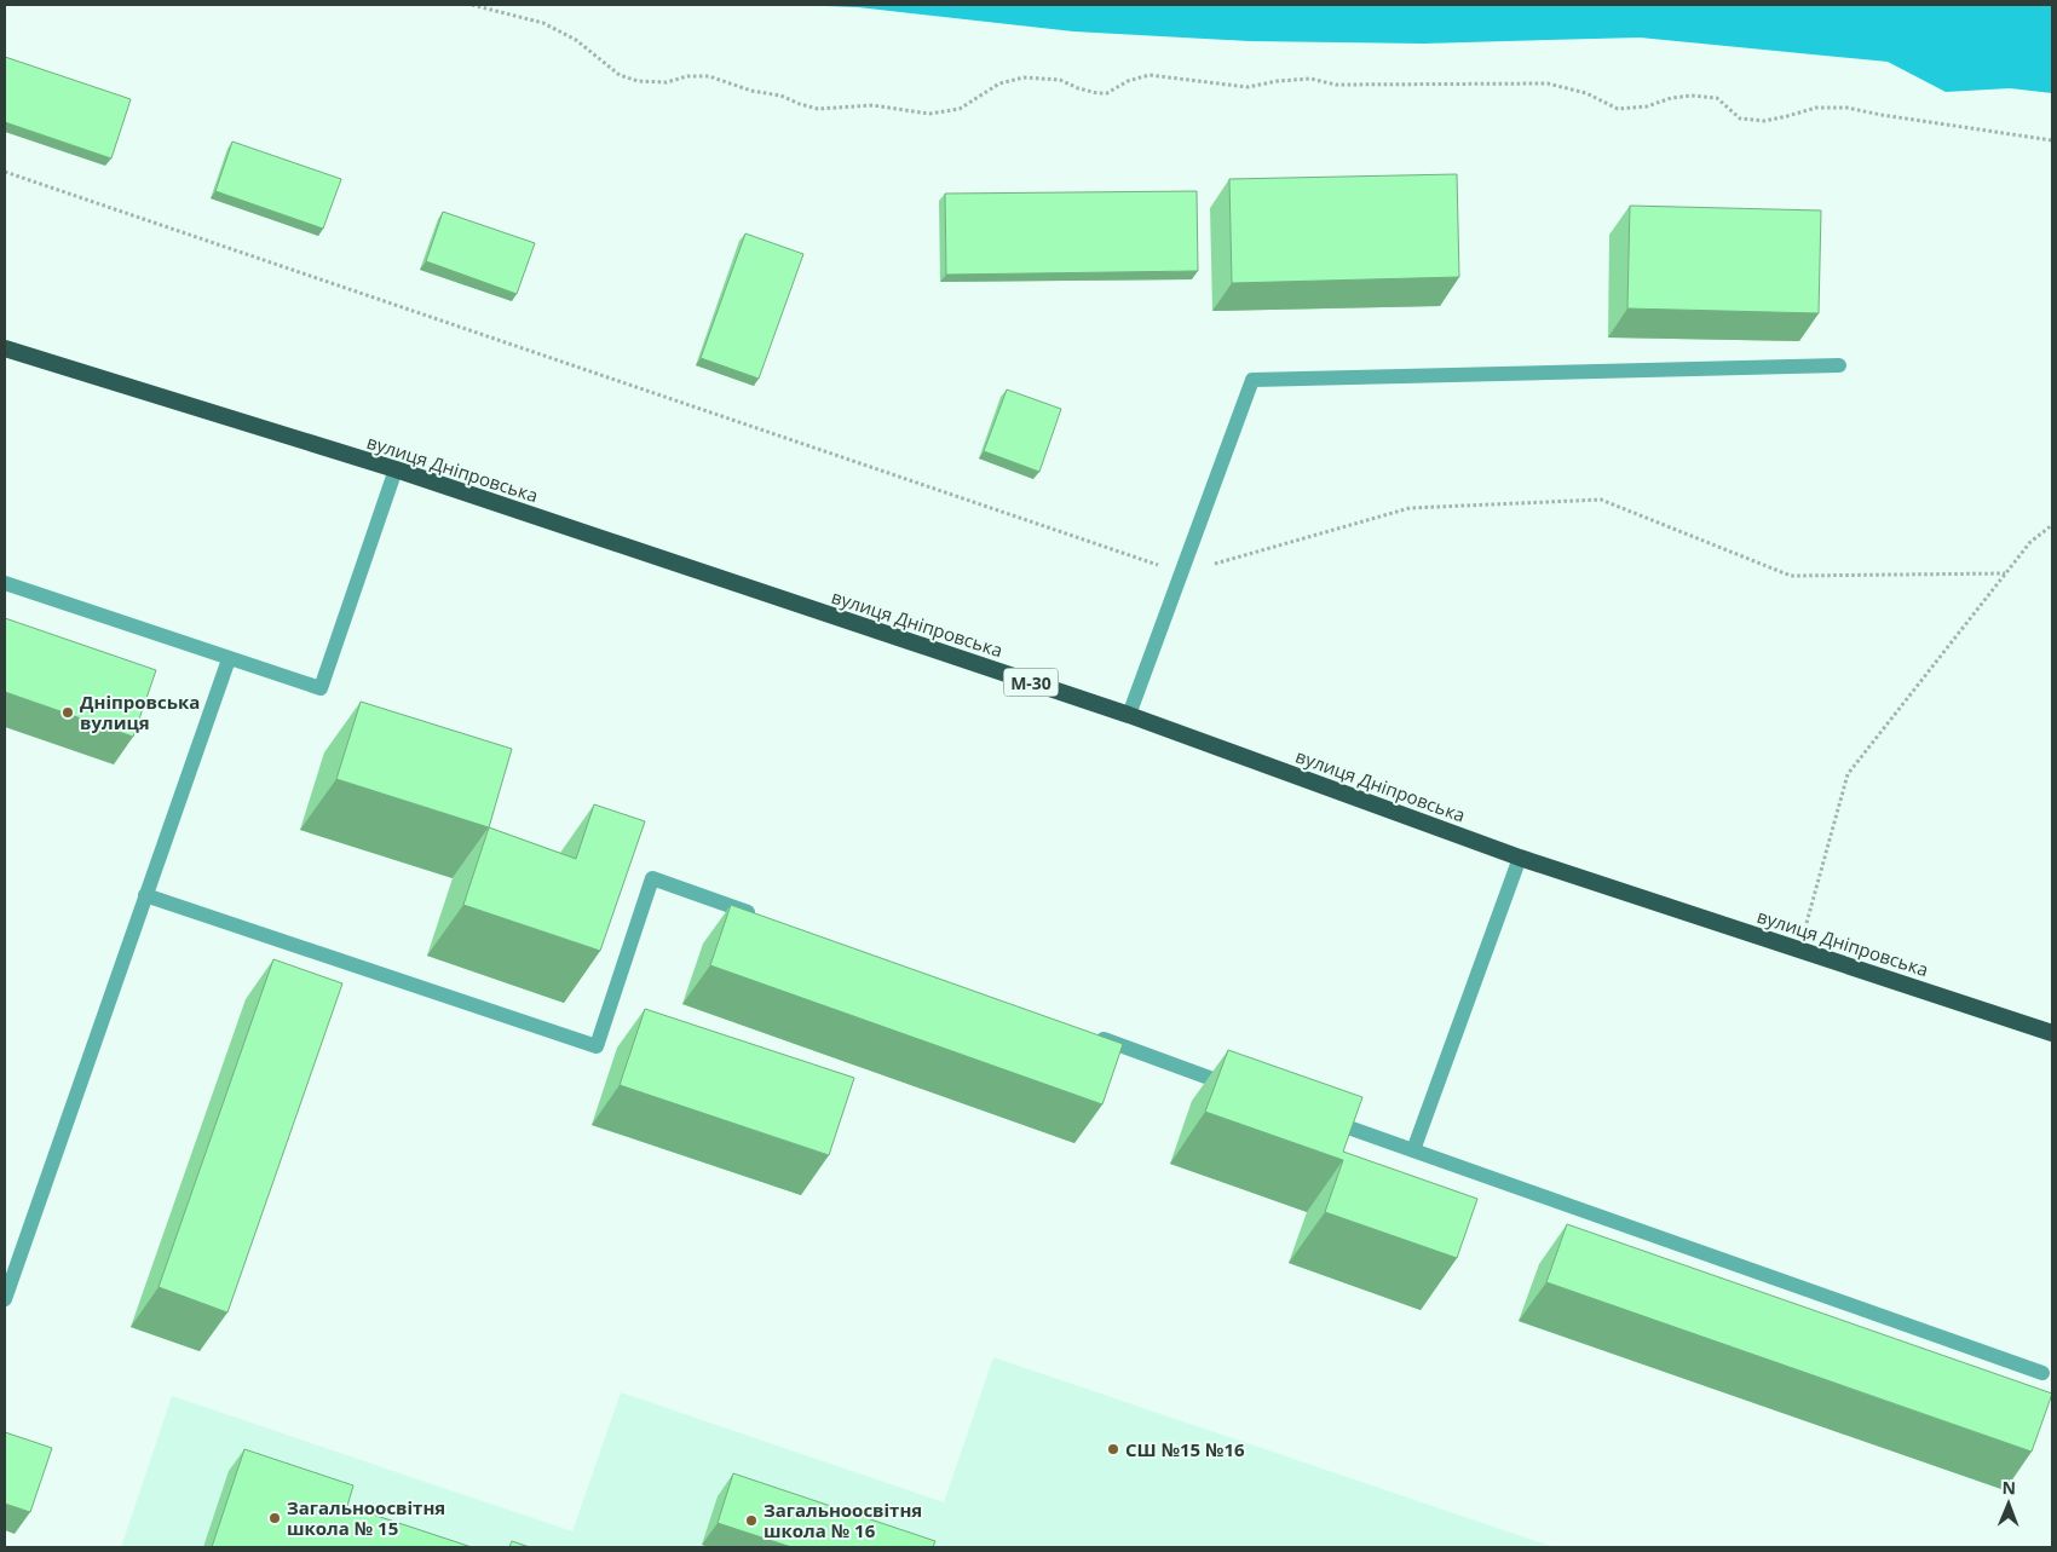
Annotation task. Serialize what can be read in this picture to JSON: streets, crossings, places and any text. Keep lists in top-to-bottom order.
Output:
{
  "streets": {
    "highway": ["вулиця Дніпровська", "М-30"]
  },
  "places": [
    "Дніпровська вулиця",
    "СШ №15 №16",
    "Загальноосвітня школа № 15",
    "Загальноосвітня школа № 16"
  ],
  "north": "top"
}
